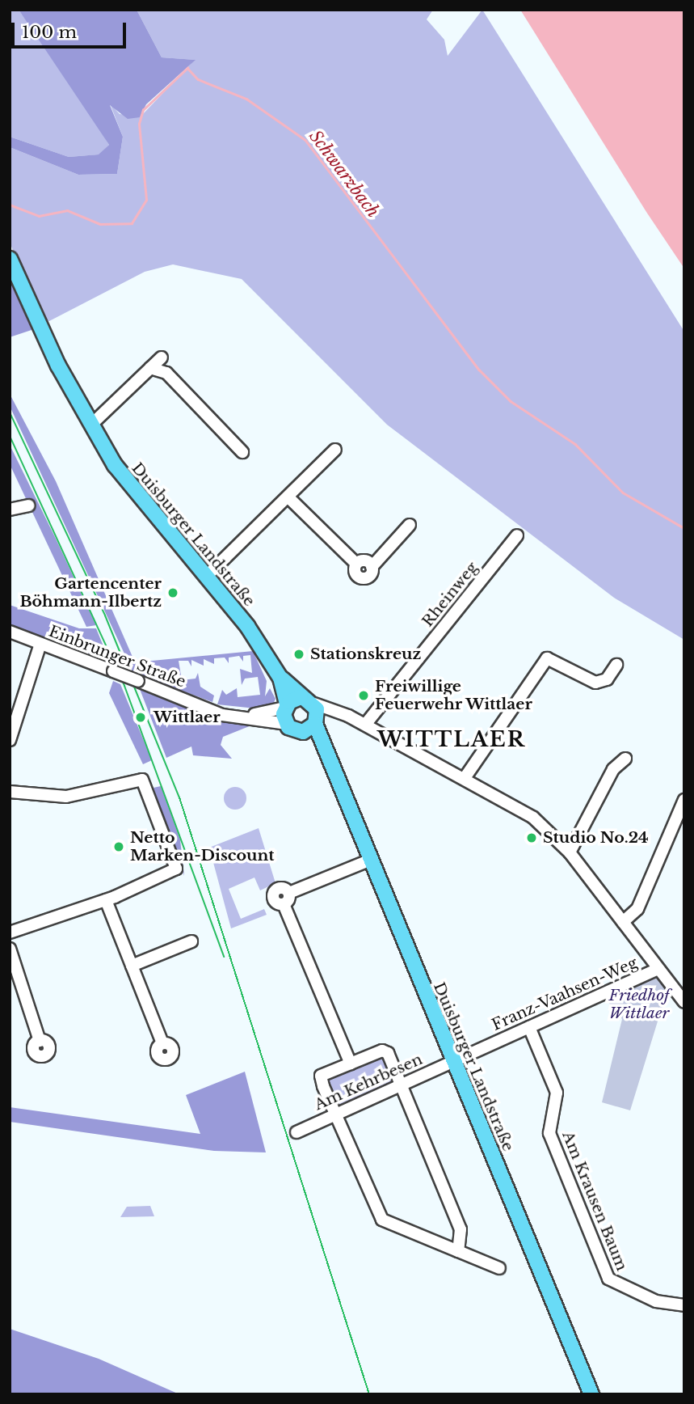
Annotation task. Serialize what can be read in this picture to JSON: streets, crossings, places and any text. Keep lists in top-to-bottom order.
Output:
{
  "streets": {
    "main road": ["Duisburger Landstraße"],
    "street": [
      "Rheinweg",
      "Einbrunger Straße",
      "Franz-Vaahsen-Weg",
      "Am Kehrbesen",
      "Am Krausen Baum"
    ]
  },
  "crossings": [
    ["Duisburger Landstraße", "Einbrunger Straße"],
    ["Duisburger Landstraße", "Franz-Vaahsen-Weg"],
    ["Duisburger Landstraße", "Am Kehrbesen"],
    ["Franz-Vaahsen-Weg", "Am Kehrbesen"],
    ["Franz-Vaahsen-Weg", "Am Krausen Baum"]
  ],
  "districts": ["WITTLAER"],
  "water": ["Schwarzbach"],
  "parks": ["Friedhof Wittlaer"],
  "places": [
    "Gartencenter Böhmann-Ilbertz",
    "Stationskreuz",
    "Freiwillige Feuerwehr Wittlaer",
    "Wittlaer",
    "Studio No.24",
    "Netto Marken-Discount"
  ],
  "scale_bar": "100 m"
}
